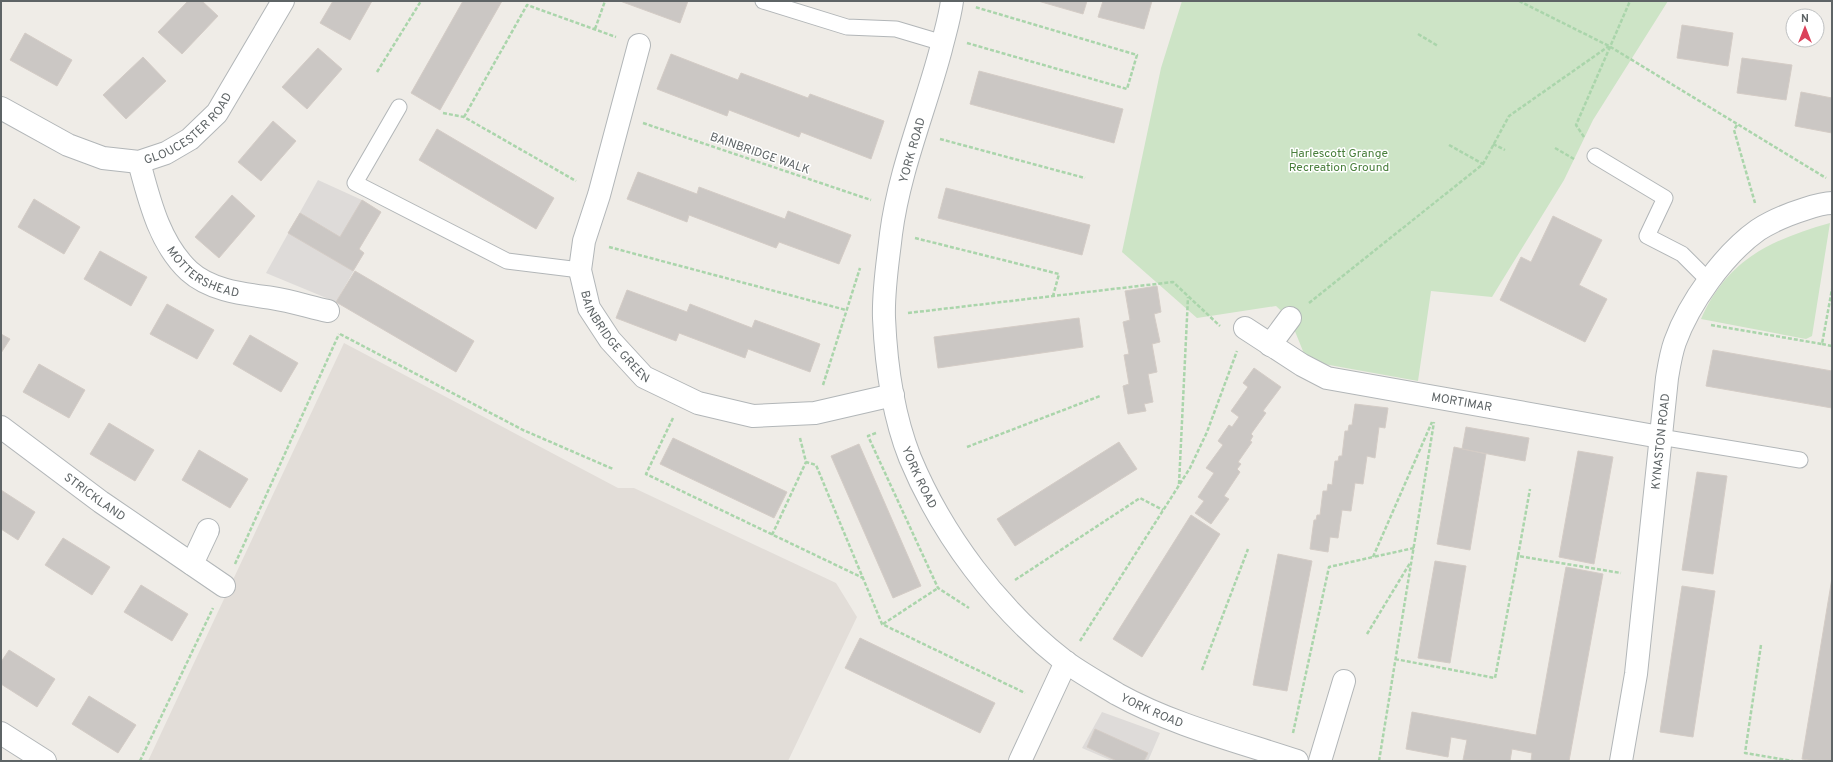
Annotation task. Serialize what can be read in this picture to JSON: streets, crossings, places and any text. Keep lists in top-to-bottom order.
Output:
{
  "streets": {
    "street": [
      "GLOUCESTER ROAD",
      "YORK ROAD",
      "MOTTERSHEAD",
      "BAINBRIDGE GREEN",
      "MORTIMAR",
      "KYNASTON ROAD",
      "STRICKLAND"
    ],
    "path": ["BAINBRIDGE WALK"]
  },
  "crossings": [
    ["GLOUCESTER ROAD", "MOTTERSHEAD"],
    ["YORK ROAD", "BAINBRIDGE WALK"],
    ["YORK ROAD", "BAINBRIDGE GREEN"],
    ["BAINBRIDGE WALK", "BAINBRIDGE GREEN"],
    ["MORTIMAR", "KYNASTON ROAD"]
  ],
  "parks": ["Harlescott Grange Recreation Ground"],
  "north": "top"
}
